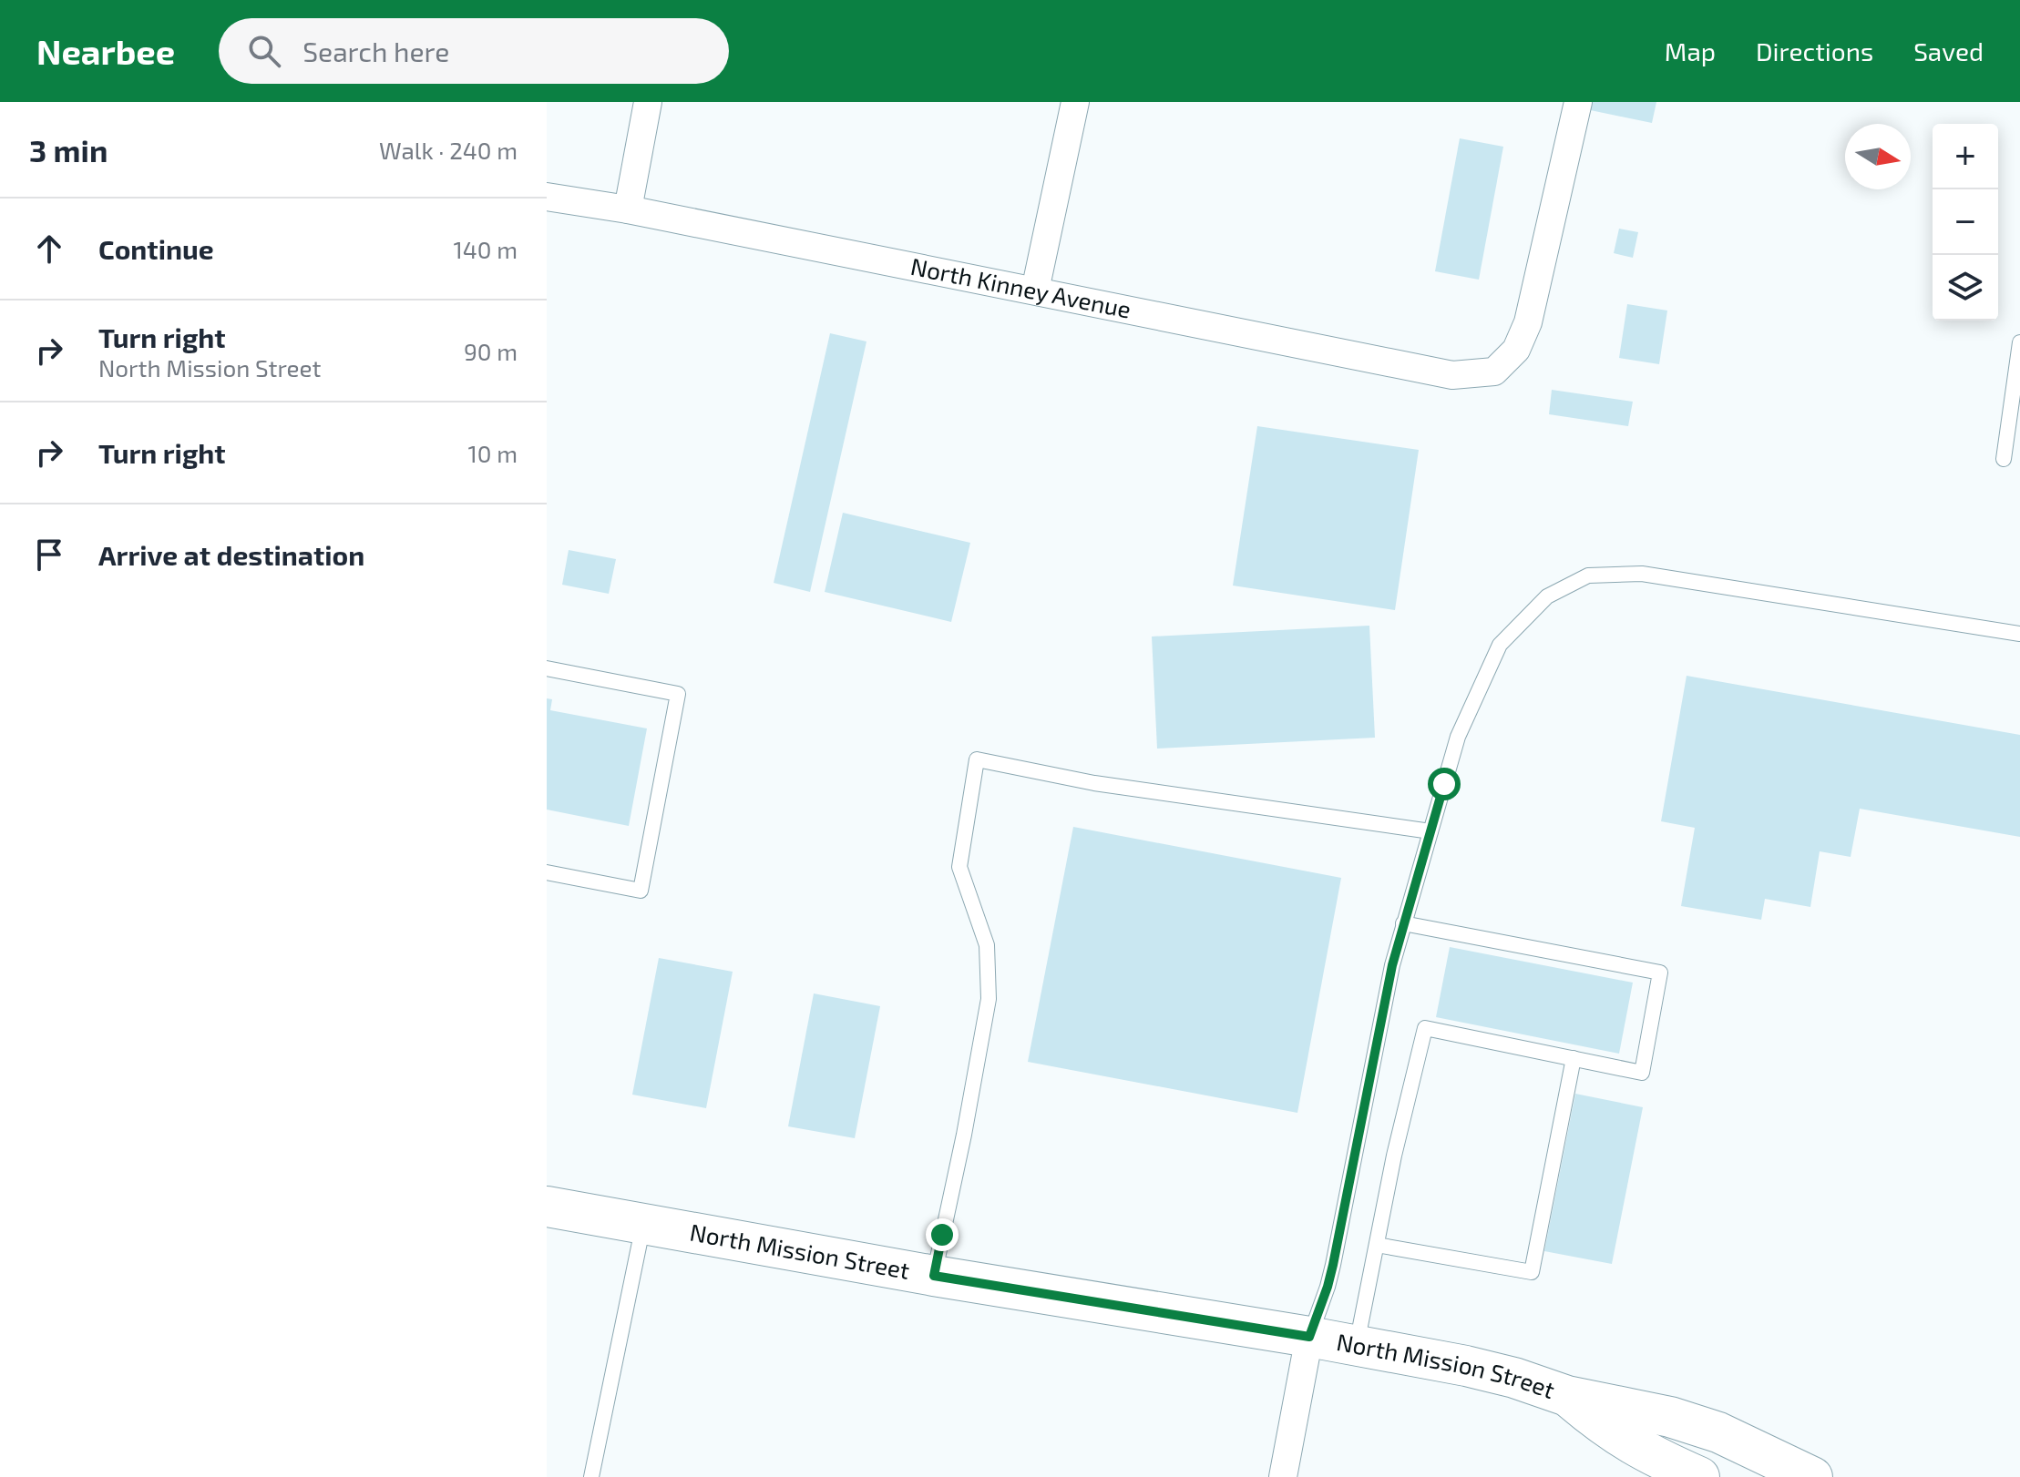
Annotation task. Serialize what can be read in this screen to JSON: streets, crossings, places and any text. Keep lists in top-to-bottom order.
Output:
{
  "streets": {
    "main road": ["North Mission Street"],
    "street": ["North Kinney Avenue"]
  },
  "north": "right",
  "page": {
    "header": "Nearbee",
    "search": "Search here",
    "nav": ["Map", "Directions", "Saved"],
    "heading": ["3 min", "Walk · 240 m"],
    "map_buttons": ["+", "−"],
    "list": [
      ["Continue", "140 m"],
      ["Turn right", "North Mission Street", "90 m"],
      ["Turn right", "10 m"],
      "Arrive at destination"
    ]
  }
}
